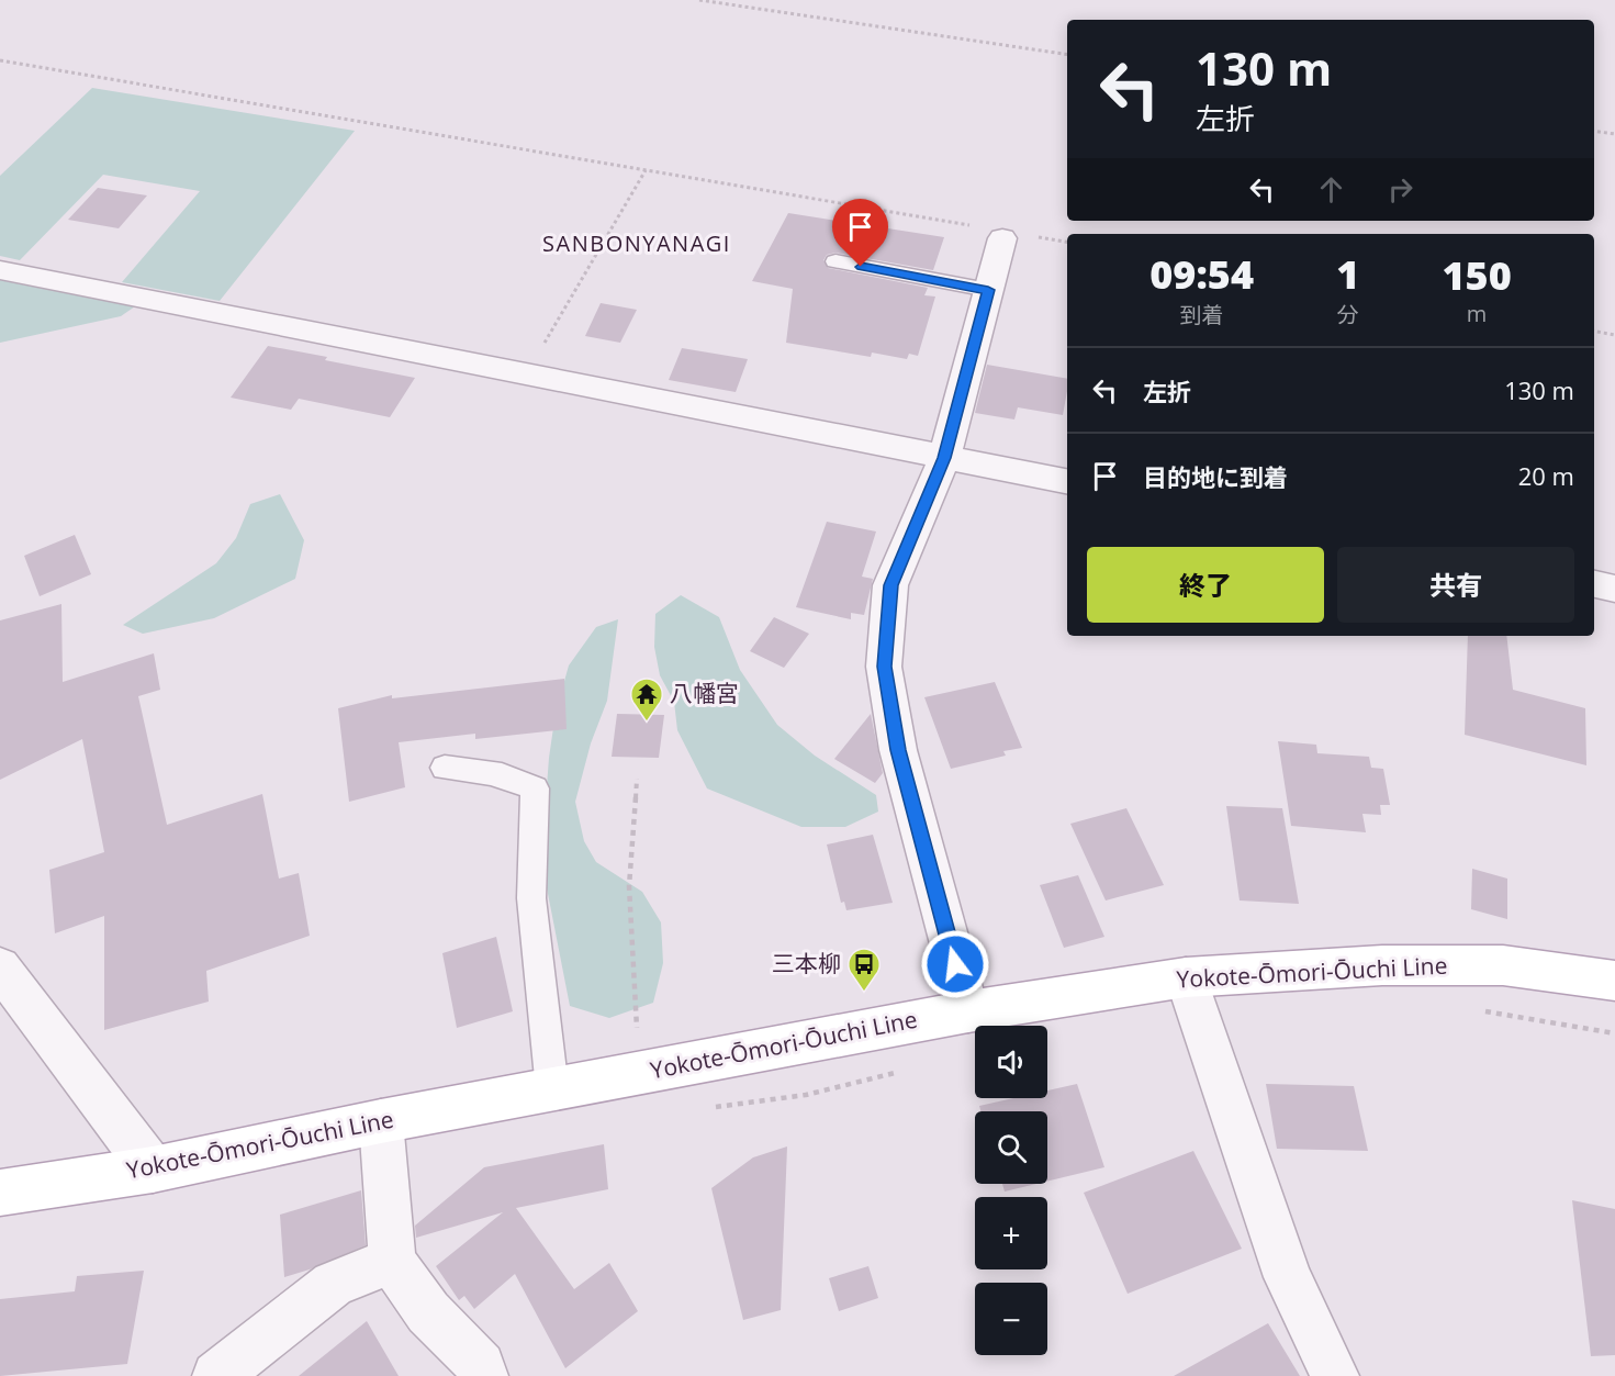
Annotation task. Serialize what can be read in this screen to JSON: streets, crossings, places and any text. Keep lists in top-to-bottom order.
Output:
{
  "streets": {
    "main road": ["Yokote-Ōmori-Ōuchi Line"]
  },
  "districts": ["SANBONYANAGI"],
  "places": {
    "temple": ["八幡宮"],
    "bus stop": ["三本柳"]
  },
  "page": {
    "turn": ["130 m", "左折"],
    "eta": [
      "09:54",
      "到着",
      "1",
      "分",
      "150",
      "m"
    ],
    "list": [
      {
        "name": "左折",
        "value": "130 m"
      },
      {
        "name": "目的地に到着",
        "value": "20 m"
      }
    ],
    "buttons": ["終了", "共有"],
    "map_buttons": ["+", "−"]
  }
}
